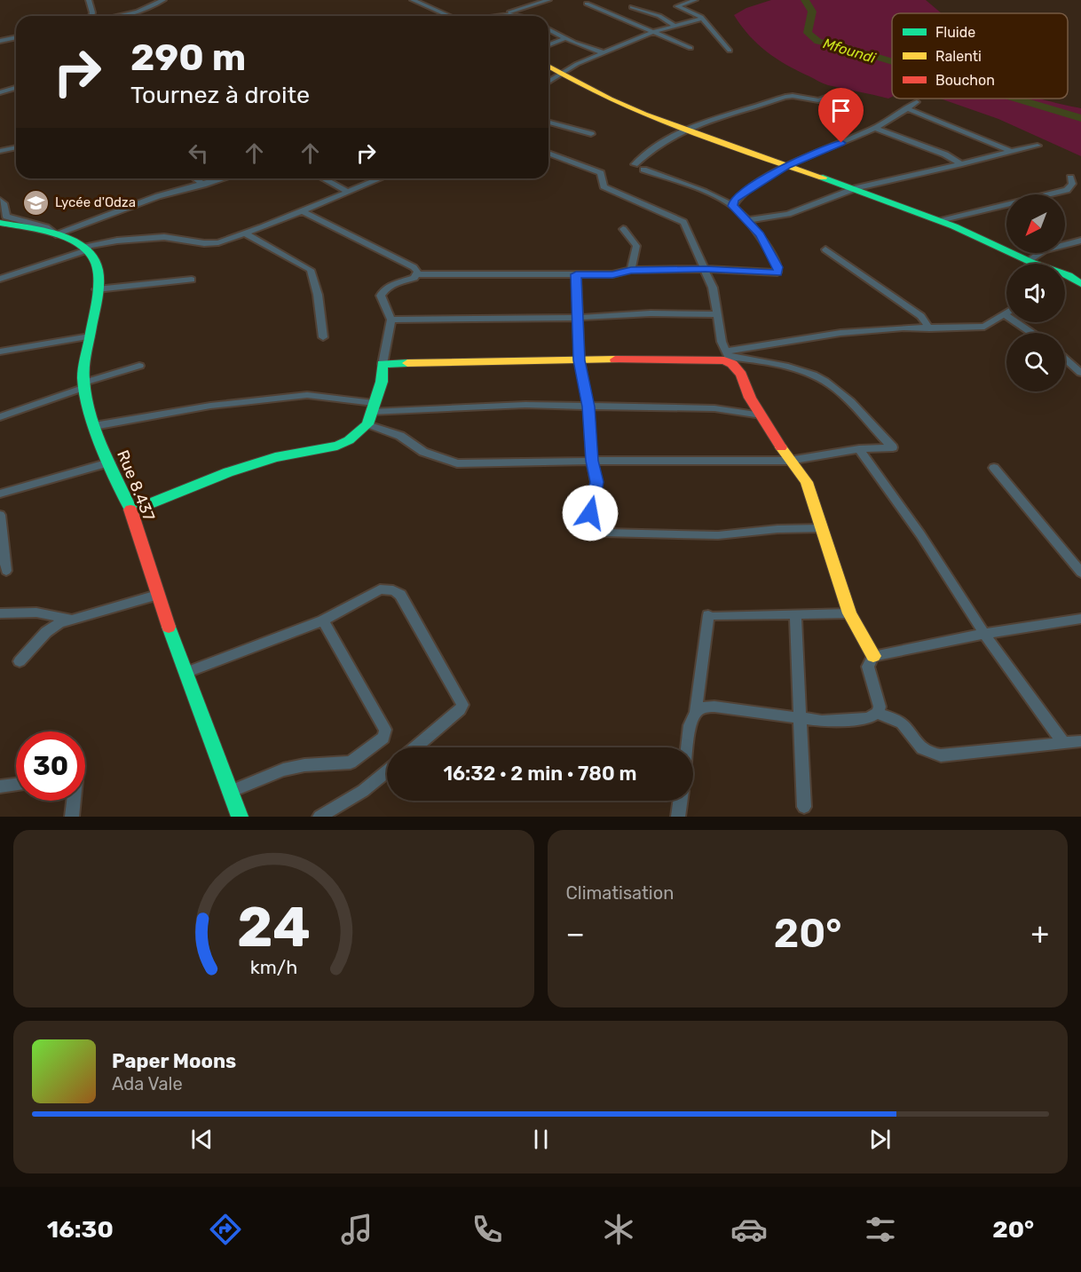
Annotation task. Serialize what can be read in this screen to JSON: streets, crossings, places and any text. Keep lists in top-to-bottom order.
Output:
{
  "streets": {
    "street": ["Rue 8.437"]
  },
  "water": ["Mfoundi"],
  "places": {
    "school or university": ["Lycée d'Odza"]
  },
  "legend": ["Fluide", "Ralenti", "Bouchon"],
  "north": "bottom left",
  "page": {
    "turn": ["290 m", "Tournez à droite"],
    "limit": "30",
    "trip": "16:32 · 2 min · 780 m",
    "tile": "Climatisation",
    "heat": ["−", "20°", "+"],
    "song": ["Paper Moons", "Ada Vale"],
    "tabs": ["16:30", "20°"],
    "gauge": ["24", "km/h"]
  }
}
